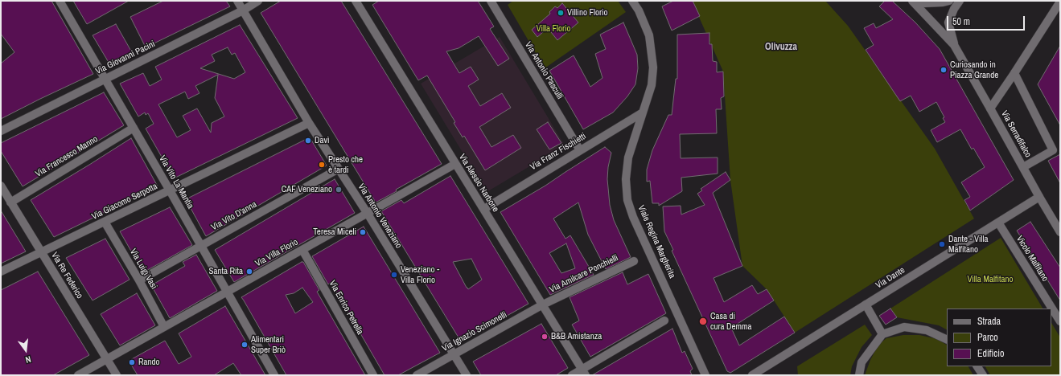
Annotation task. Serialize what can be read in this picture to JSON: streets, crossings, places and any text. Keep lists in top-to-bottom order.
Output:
{
  "streets": {
    "street": [
      "Via Giovanni Pacini",
      "Via Antonio Pasculli",
      "Via Serradifalco",
      "Via Franz Fischietti",
      "Via Francesco Manno",
      "Via Vito La Mantia",
      "Via Alessio Narbone",
      "Via Giacomo Serpotta",
      "Via Vito D'anna",
      "Via Antonio Veneziano",
      "Viale Regina Margherita",
      "Via Villa Florio",
      "Vicolo Malfitano",
      "Via Luigi Vasi",
      "Via Amilcare Ponchielli",
      "Via Re Federico",
      "Via Dante",
      "Via Enrico Petrella",
      "Via Ignazio Scimonelli"
    ]
  },
  "crossings": [
    ["Via Giovanni Pacini", "Via Vito La Mantia"],
    ["Via Giovanni Pacini", "Via Antonio Veneziano"],
    ["Via Antonio Pasculli", "Via Franz Fischietti"],
    ["Via Serradifalco", "Via Dante"],
    ["Via Franz Fischietti", "Via Alessio Narbone"],
    ["Via Franz Fischietti", "Viale Regina Margherita"],
    ["Via Francesco Manno", "Via Vito La Mantia"],
    ["Via Francesco Manno", "Via Re Federico"],
    ["Via Vito La Mantia", "Via Giacomo Serpotta"],
    ["Via Vito La Mantia", "Via Vito D'anna"],
    ["Via Vito La Mantia", "Via Villa Florio"],
    ["Via Alessio Narbone", "Via Villa Florio"],
    ["Via Alessio Narbone", "Via Amilcare Ponchielli"],
    ["Via Alessio Narbone", "Via Ignazio Scimonelli"],
    ["Via Giacomo Serpotta", "Via Antonio Veneziano"],
    ["Via Giacomo Serpotta", "Via Luigi Vasi"],
    ["Via Giacomo Serpotta", "Via Re Federico"],
    ["Via Vito D'anna", "Via Antonio Veneziano"],
    ["Via Vito D'anna", "Via Luigi Vasi"],
    ["Via Antonio Veneziano", "Via Villa Florio"],
    ["Via Antonio Veneziano", "Via Ignazio Scimonelli"],
    ["Via Villa Florio", "Via Luigi Vasi"],
    ["Via Villa Florio", "Via Re Federico"],
    ["Via Villa Florio", "Via Enrico Petrella"],
    ["Vicolo Malfitano", "Via Dante"],
    ["Via Amilcare Ponchielli", "Via Ignazio Scimonelli"]
  ],
  "districts": ["Olivuzza"],
  "parks": ["Villa Florio", "Villa Malfitano"],
  "places": [
    "Villino Florio",
    "Curiosando in Piazza Grande",
    "Davì",
    "Presto che è tardi",
    "CAF Veneziano",
    "Teresa Miceli",
    "Dante - Villa Malfitano",
    "Santa Rita",
    "Veneziano - Villa Florio",
    "Casa di cura Demma",
    "B&B Amistanza",
    "Alimentari Super Briò",
    "Rando"
  ],
  "legend": ["Strada", "Parco", "Edificio"],
  "scale_bar": "50 m",
  "north": "bottom"
}
